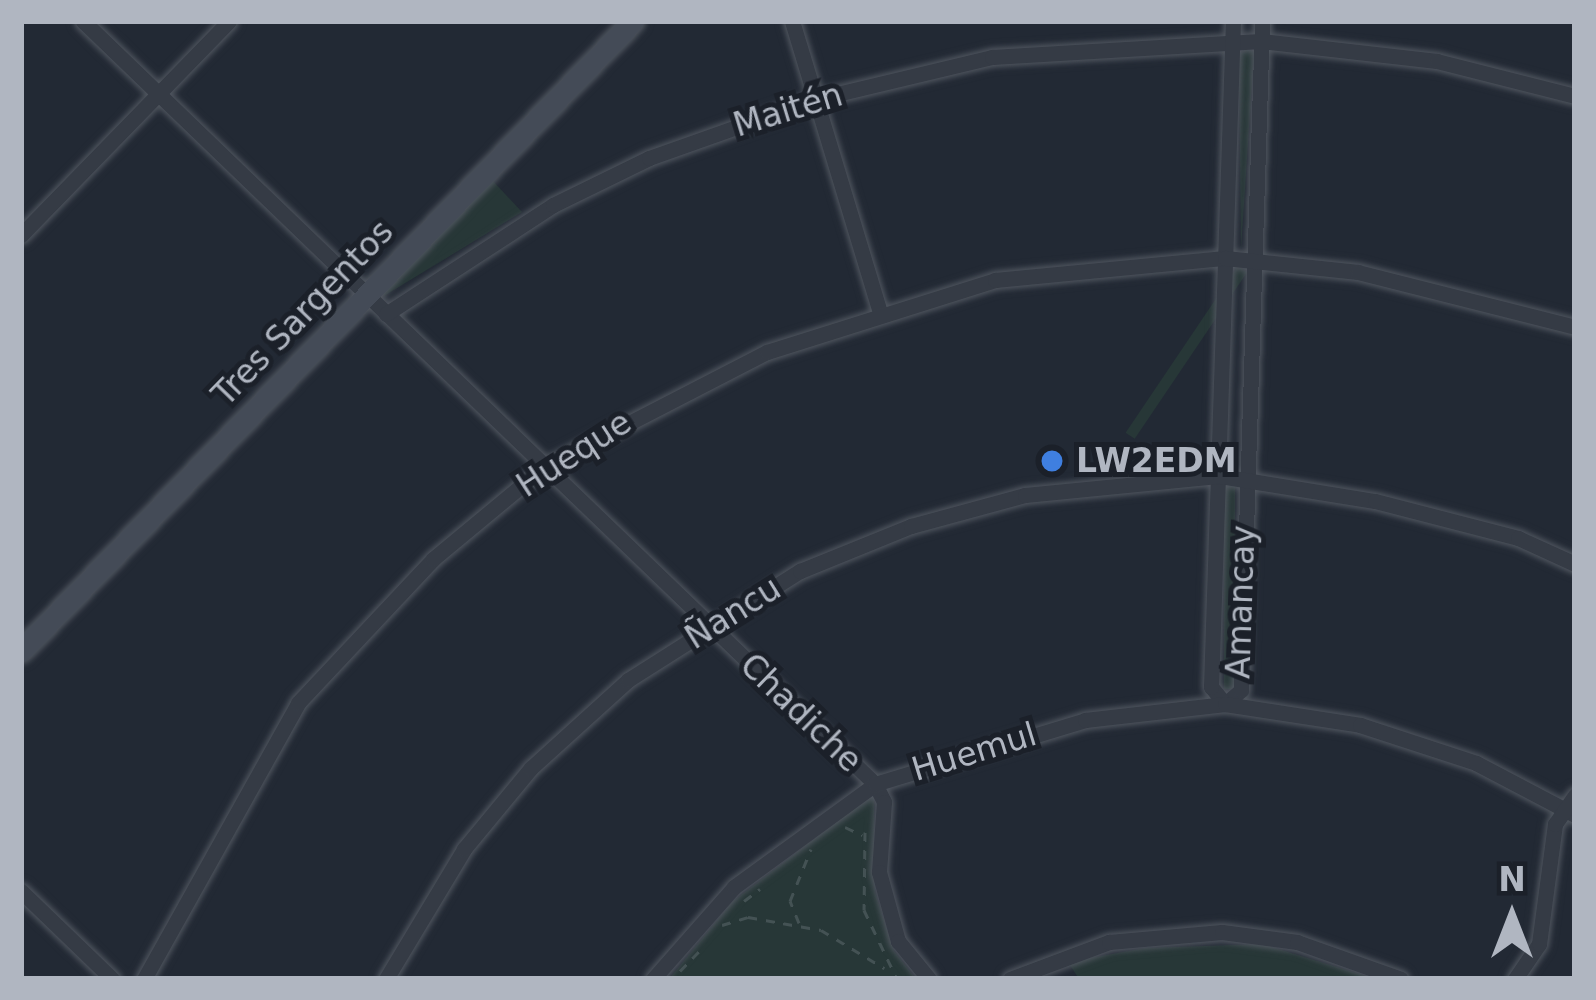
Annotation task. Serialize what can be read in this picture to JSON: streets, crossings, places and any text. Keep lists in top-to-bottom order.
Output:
{
  "streets": {
    "street": [
      "Maitén",
      "Tres Sargentos",
      "Hueque",
      "Amancay",
      "Ñancu",
      "Chadiche",
      "Huemul"
    ]
  },
  "crossings": [
    ["Maitén", "Amancay"],
    ["Maitén", "Chadiche"],
    ["Tres Sargentos", "Chadiche"],
    ["Hueque", "Amancay"],
    ["Hueque", "Chadiche"],
    ["Amancay", "Ñancu"],
    ["Amancay", "Huemul"],
    ["Ñancu", "Chadiche"],
    ["Chadiche", "Huemul"]
  ],
  "places": ["LW2EDM"],
  "north": "top"
}
